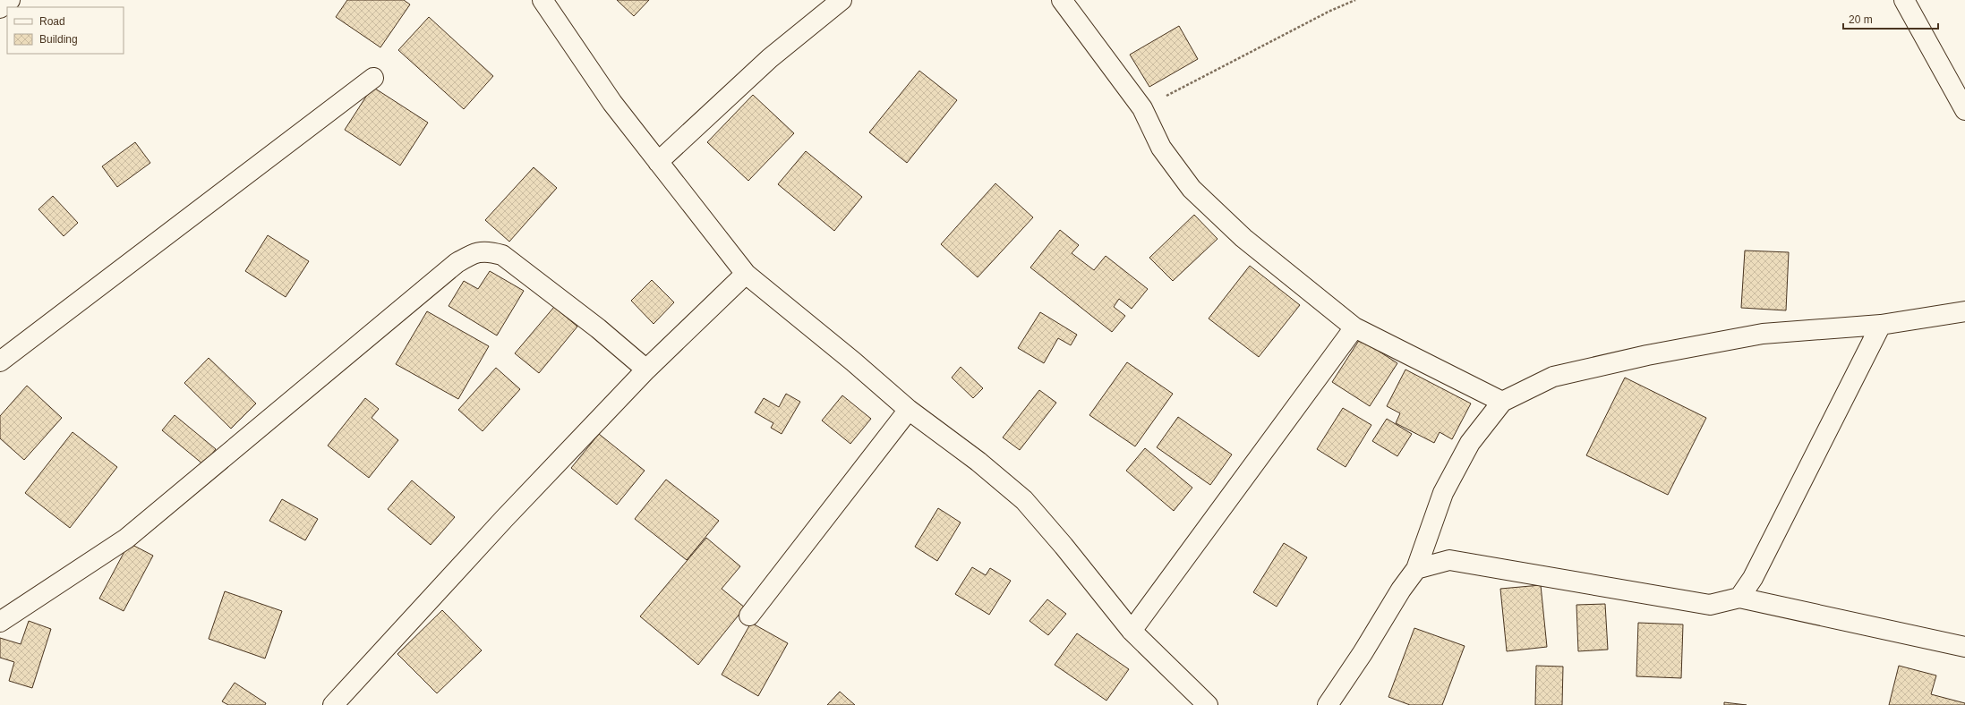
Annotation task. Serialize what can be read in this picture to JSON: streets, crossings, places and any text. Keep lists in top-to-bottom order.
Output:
{
  "legend": ["Road", "Building"],
  "scale_bar": "20 m"
}
